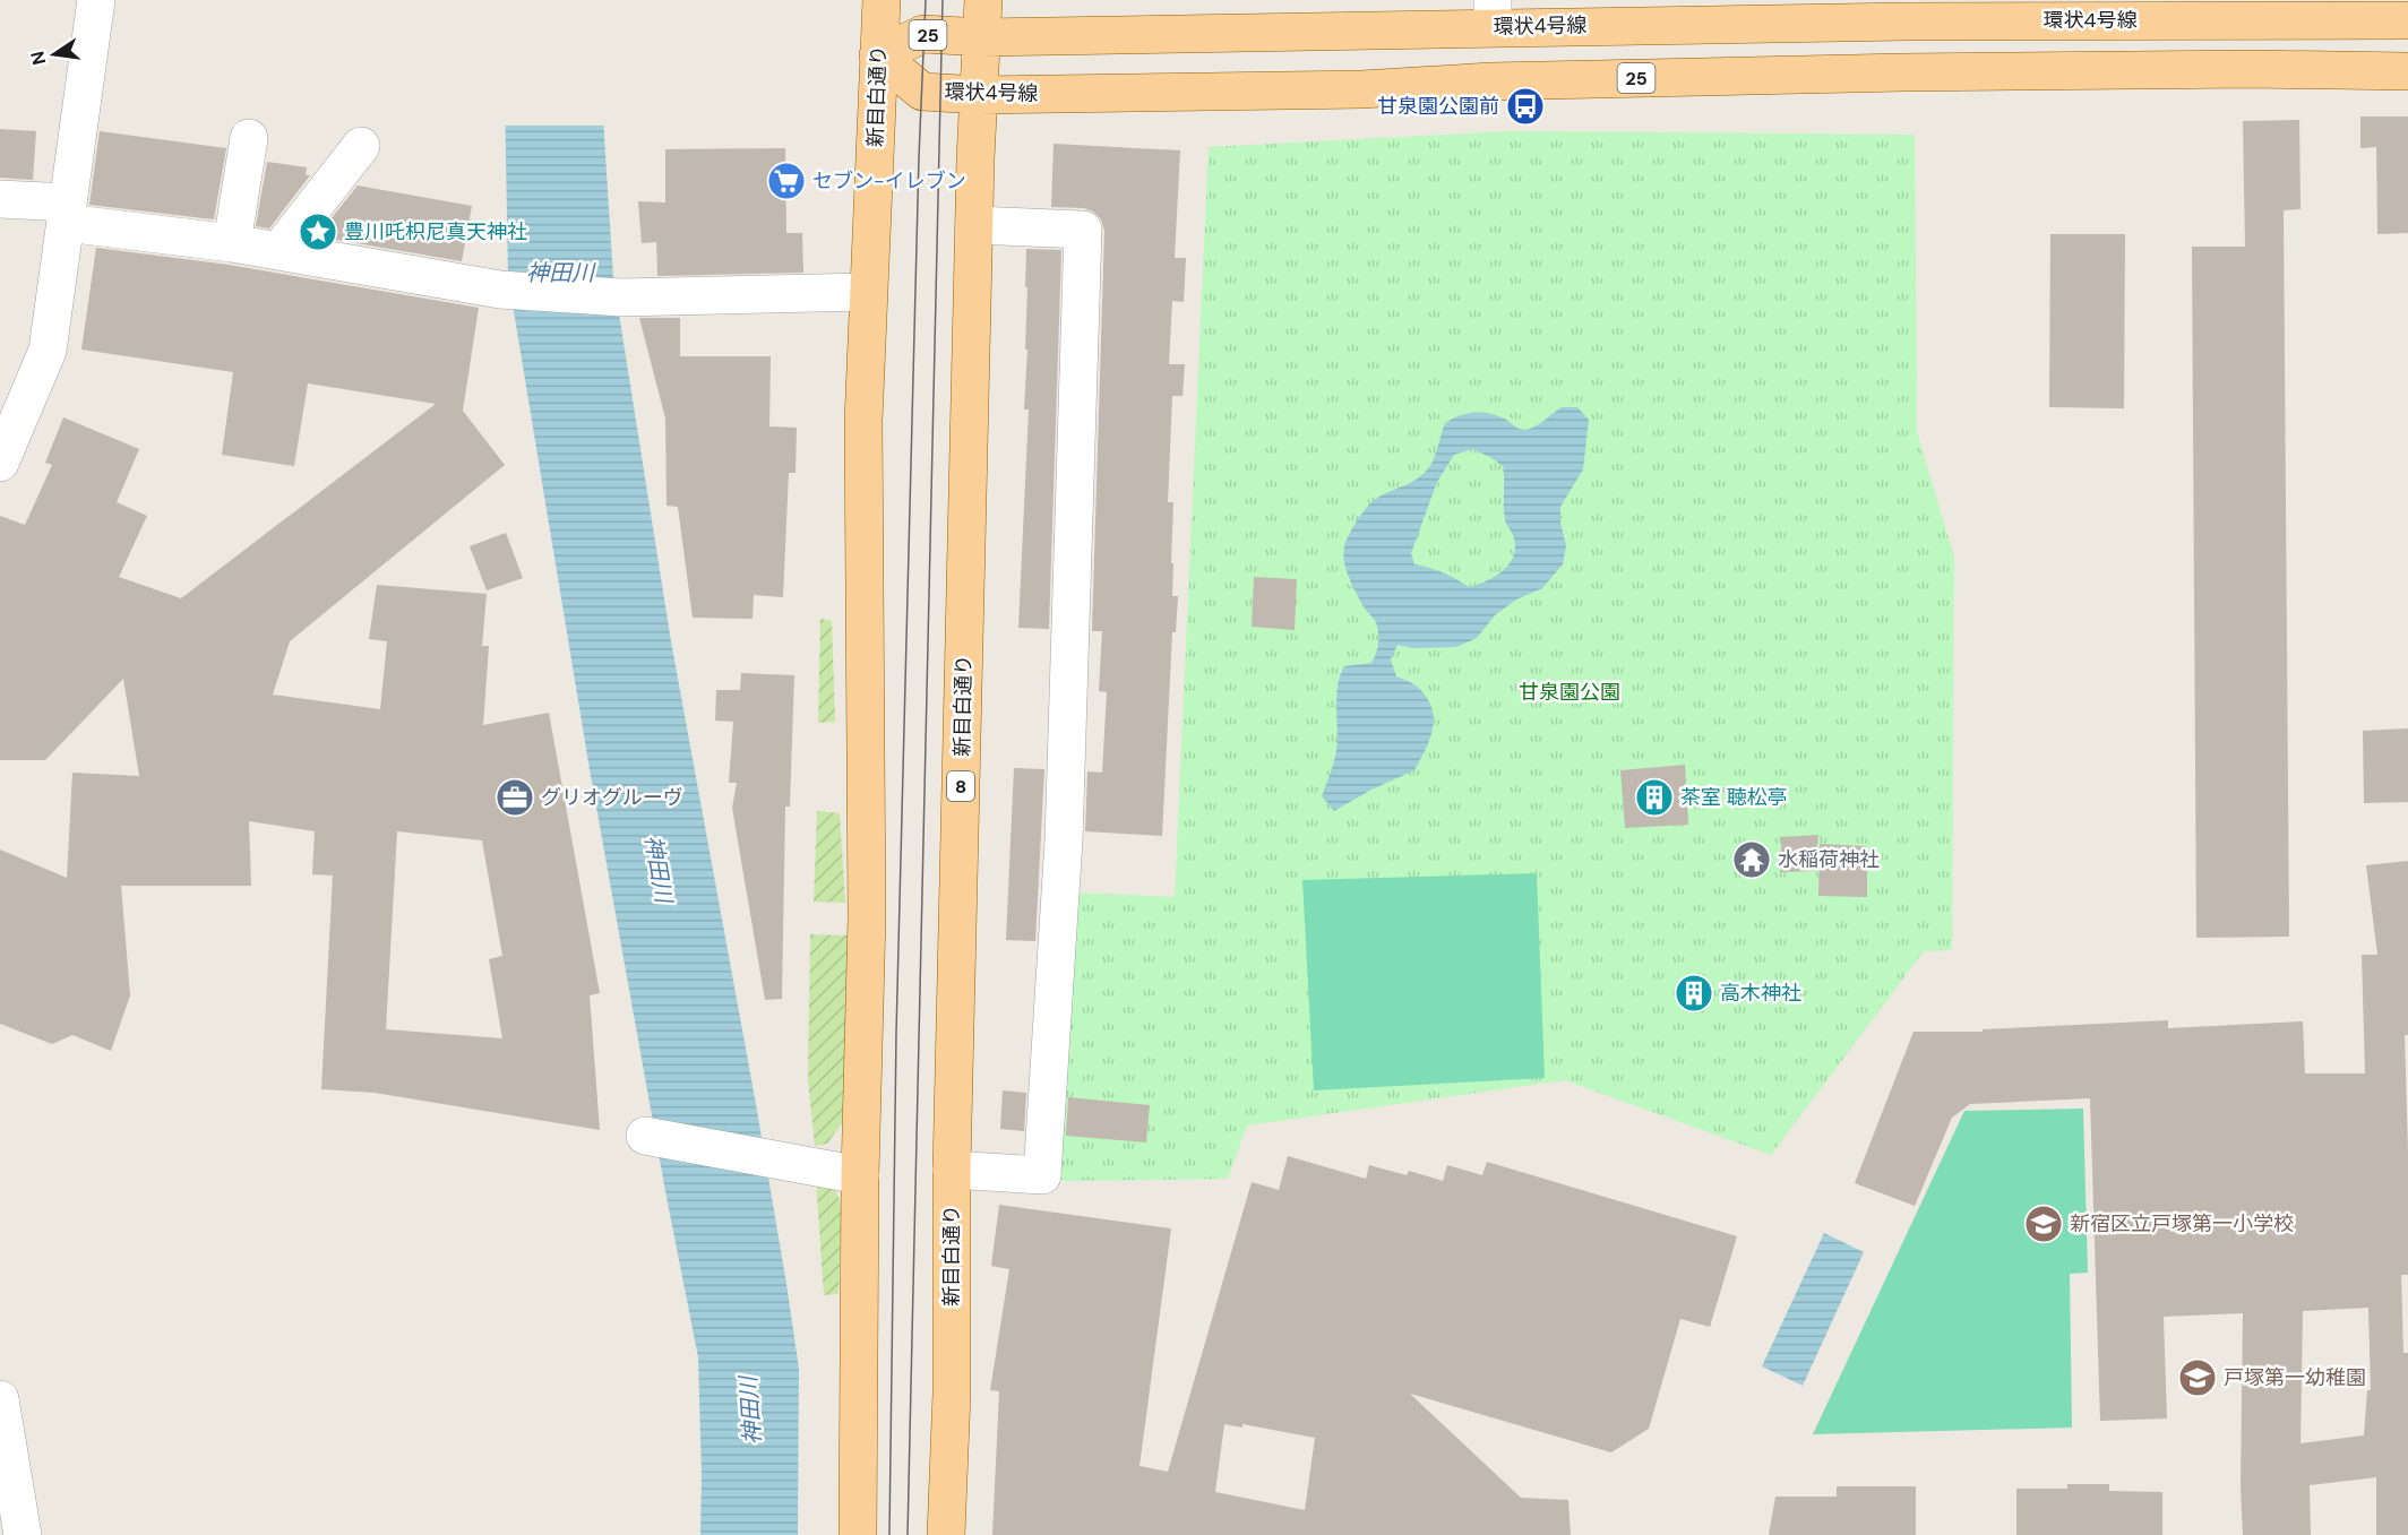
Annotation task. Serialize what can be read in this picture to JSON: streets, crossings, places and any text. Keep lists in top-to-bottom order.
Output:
{
  "streets": {
    "main road": [
      "環状4号線",
      "25",
      "新目白通り",
      "8"
    ]
  },
  "crossings": [
    ["環状4号線", "新目白通り"]
  ],
  "water": ["神田川"],
  "parks": ["甘泉園公園"],
  "places": {
    "bus stop": ["甘泉園公園前"],
    "supermarket": ["セブン-イレブン"],
    "place": ["豊川吒枳尼真天神社"],
    "office": ["グリオグルーヴ"],
    "building": ["茶室 聴松亭", "高木神社"],
    "temple": ["水稲荷神社"],
    "school or university": ["新宿区立戸塚第一小学校", "戸塚第一幼稚園"]
  },
  "north": "left"
}
